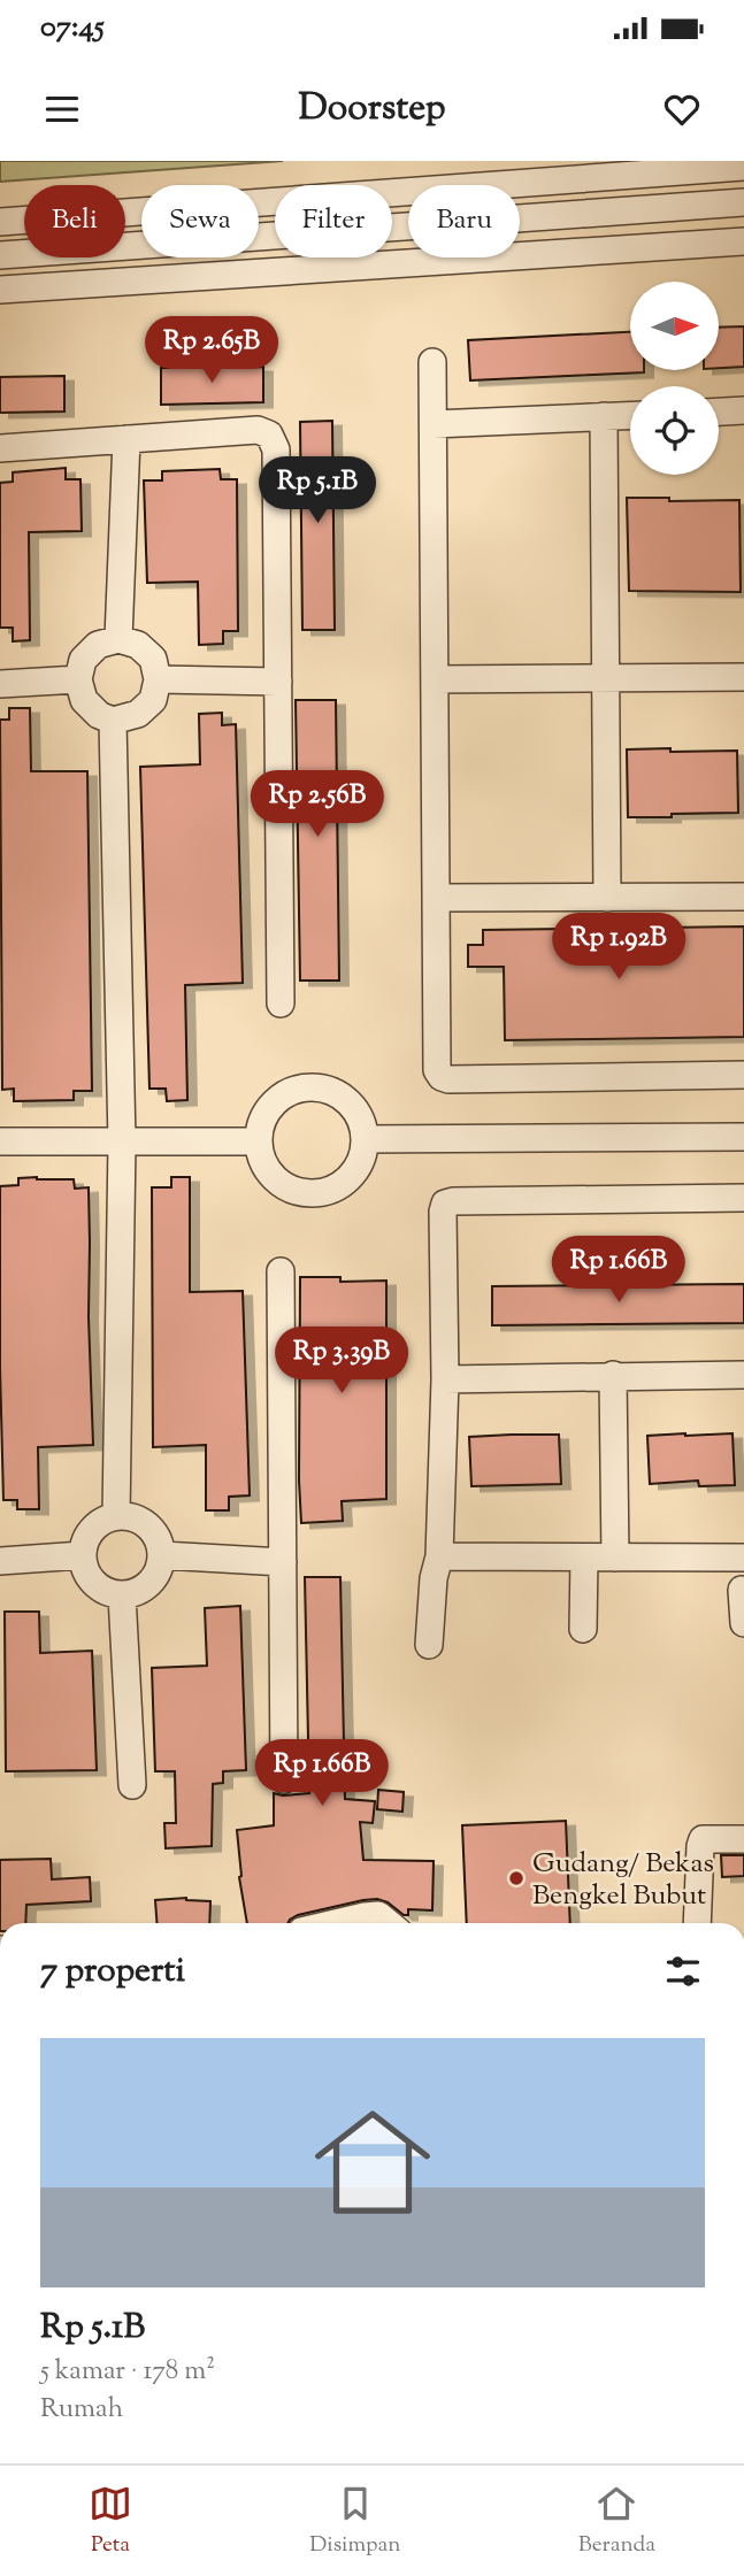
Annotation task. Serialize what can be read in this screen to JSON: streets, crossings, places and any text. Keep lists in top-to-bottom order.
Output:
{
  "places": ["Gudang/ Bekas Bengkel Bubut"],
  "north": "right",
  "page": {
    "status": "07:45",
    "header": "Doorstep",
    "chip": [
      "Beli",
      "Sewa",
      "Filter",
      "Baru"
    ],
    "price": [
      "Rp 2.65B",
      "Rp 5.1B",
      "Rp 2.56B",
      "Rp 1.92B",
      "Rp 1.66B",
      "Rp 3.39B",
      "Rp 1.66B"
    ],
    "heading": "7 properti",
    "list": [
      {
        "name": "Rp 5.1B",
        "note": "5 kamar · 178 m² · Rumah"
      }
    ],
    "tabs": ["Peta", "Disimpan", "Beranda"]
  }
}
